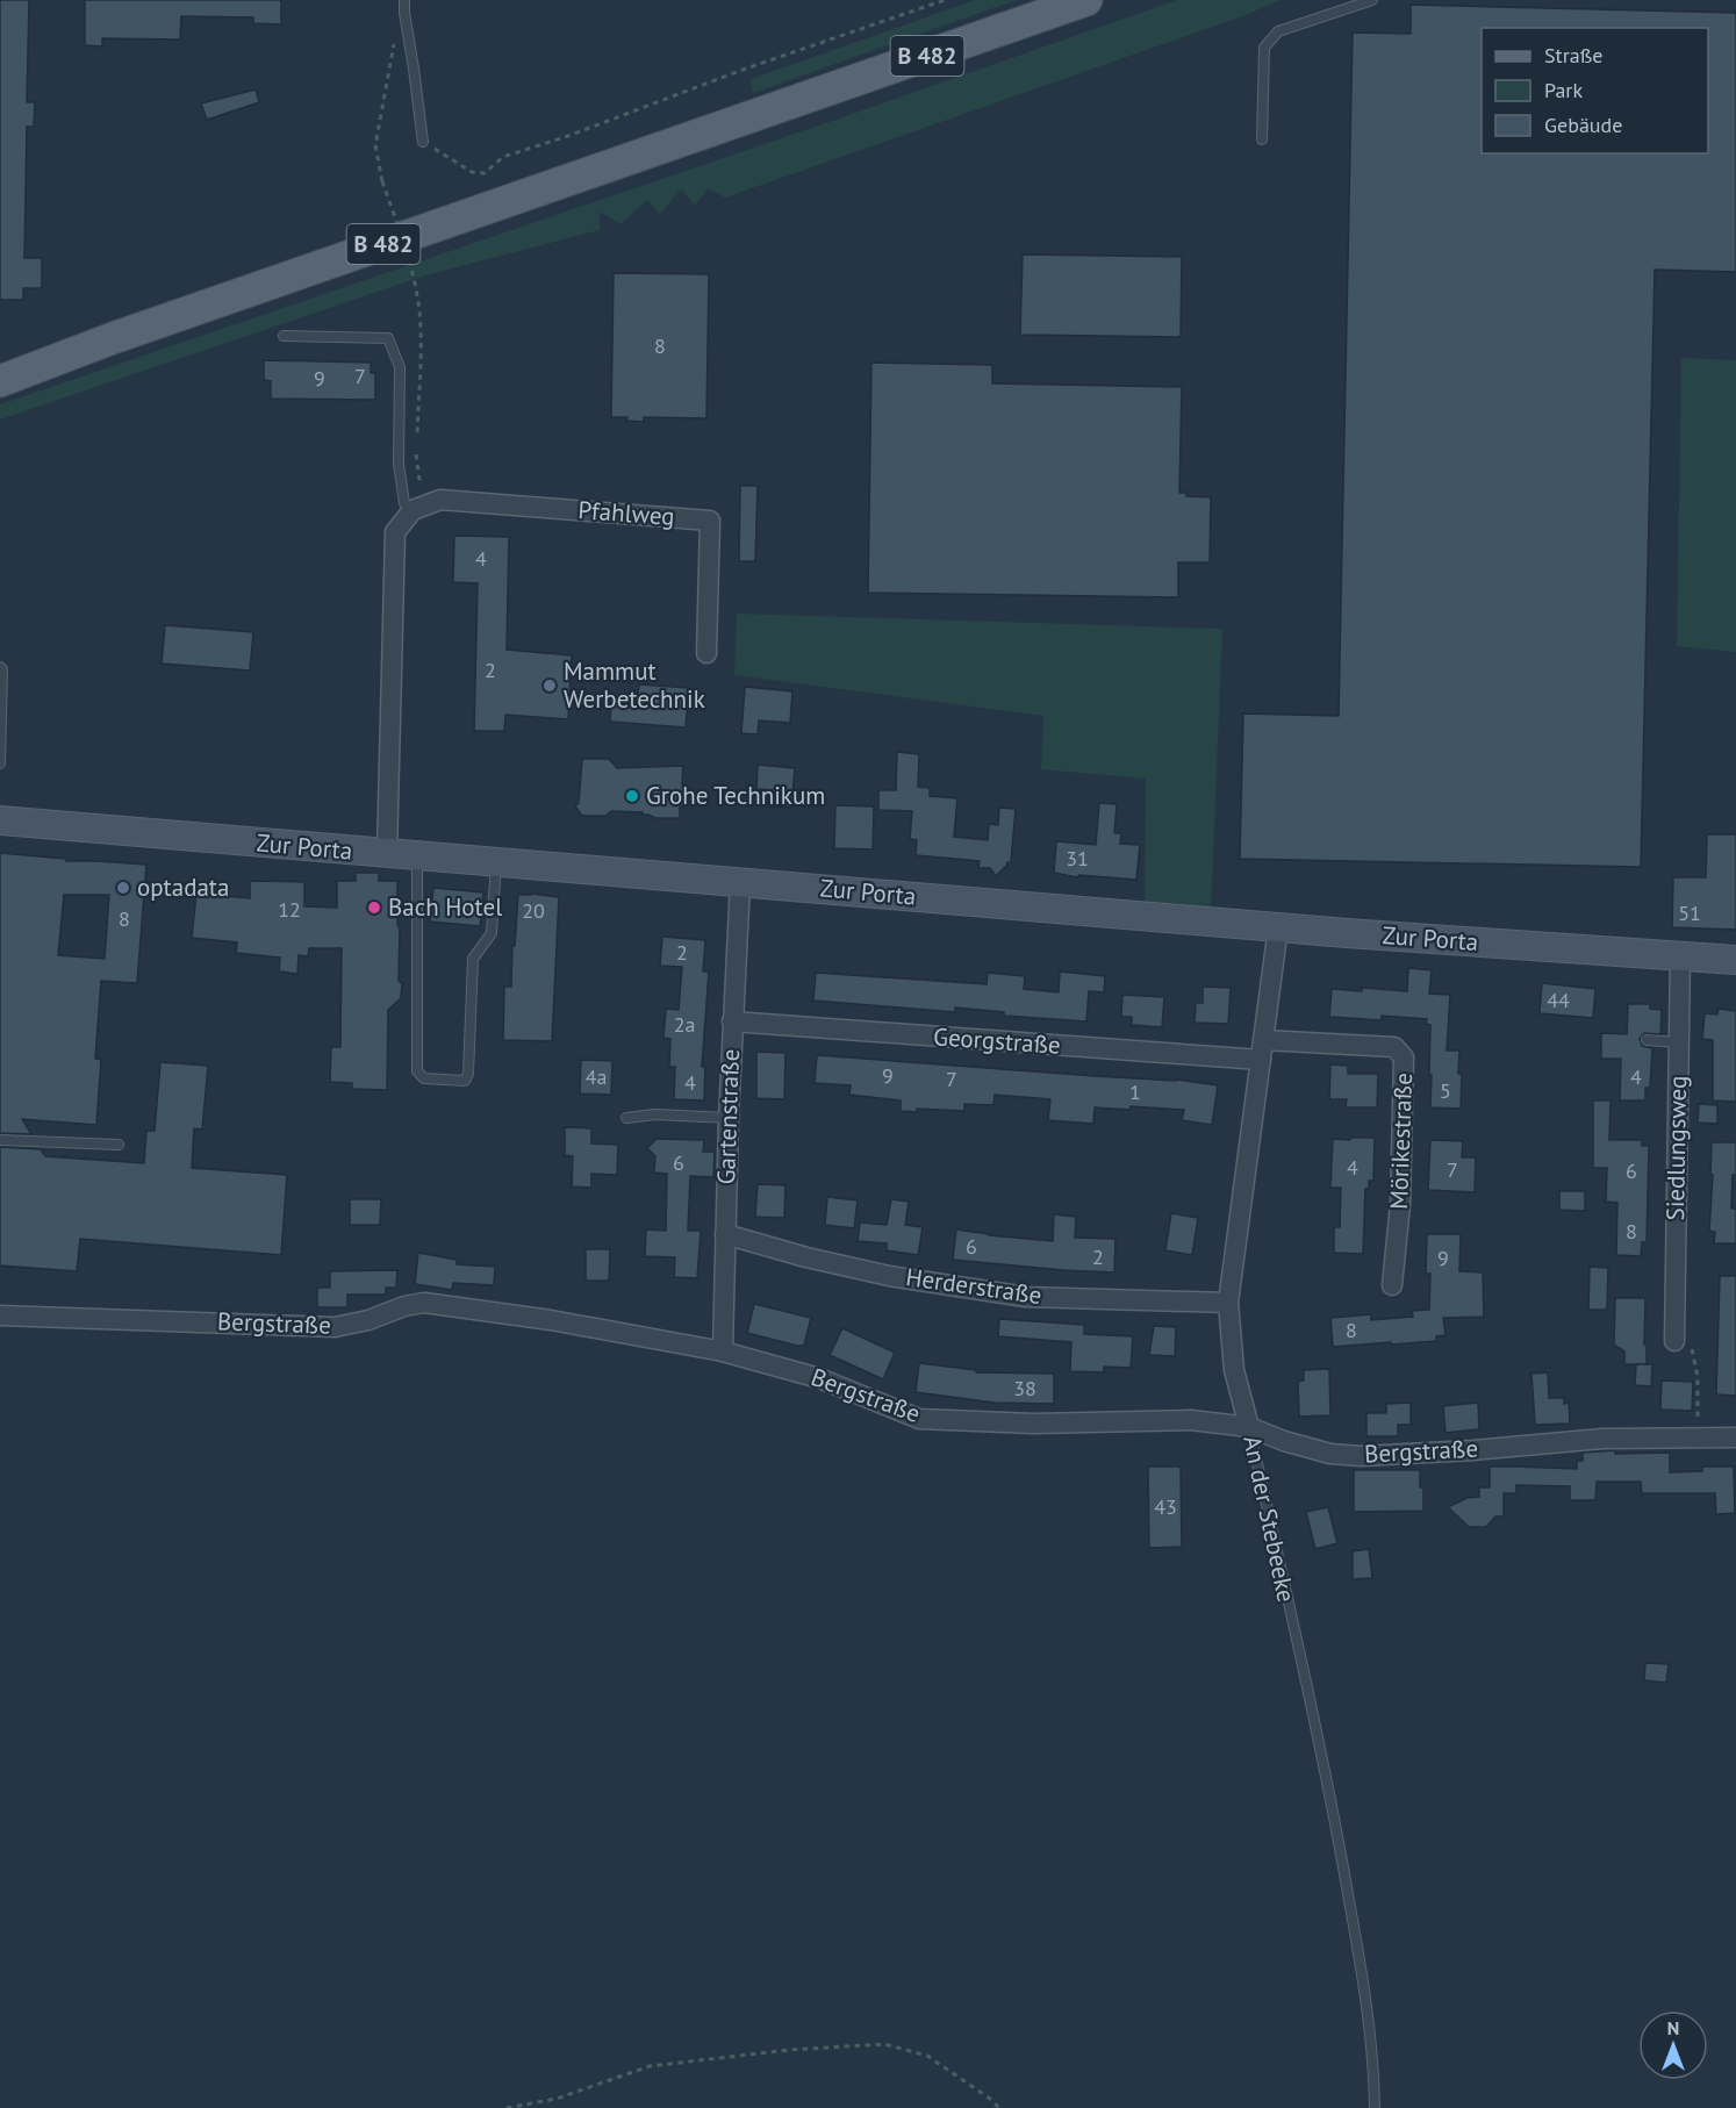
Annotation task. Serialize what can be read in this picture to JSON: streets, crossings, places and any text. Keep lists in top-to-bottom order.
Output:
{
  "streets": {
    "main road": ["B 482", "Zur Porta"],
    "street": [
      "Pfahlweg",
      "Georgstraße",
      "Gartenstraße",
      "Mörikestraße",
      "Siedlungsweg",
      "Herderstraße",
      "Bergstraße",
      "An der Stebeeke"
    ]
  },
  "crossings": [
    ["Zur Porta", "Gartenstraße"],
    ["Zur Porta", "Siedlungsweg"],
    ["Zur Porta", "An der Stebeeke"],
    ["Georgstraße", "Gartenstraße"],
    ["Georgstraße", "Mörikestraße"],
    ["Georgstraße", "An der Stebeeke"],
    ["Gartenstraße", "Herderstraße"],
    ["Gartenstraße", "Bergstraße"],
    ["Mörikestraße", "An der Stebeeke"],
    ["Herderstraße", "An der Stebeeke"],
    ["Bergstraße", "An der Stebeeke"]
  ],
  "places": [
    "Mammut Werbetechnik",
    "Grohe Technikum",
    "optadata",
    "Bach Hotel"
  ],
  "house_numbers": [
    "8",
    "7",
    "9",
    "4",
    "2",
    "31",
    "12",
    "20",
    "51",
    "8",
    "2",
    "44",
    "2a",
    "9",
    "4a",
    "4",
    "7",
    "4",
    "5",
    "1",
    "6",
    "4",
    "7",
    "6",
    "8",
    "6",
    "2",
    "9",
    "8",
    "38",
    "43"
  ],
  "legend": ["Straße", "Park", "Gebäude"],
  "north": "top"
}
